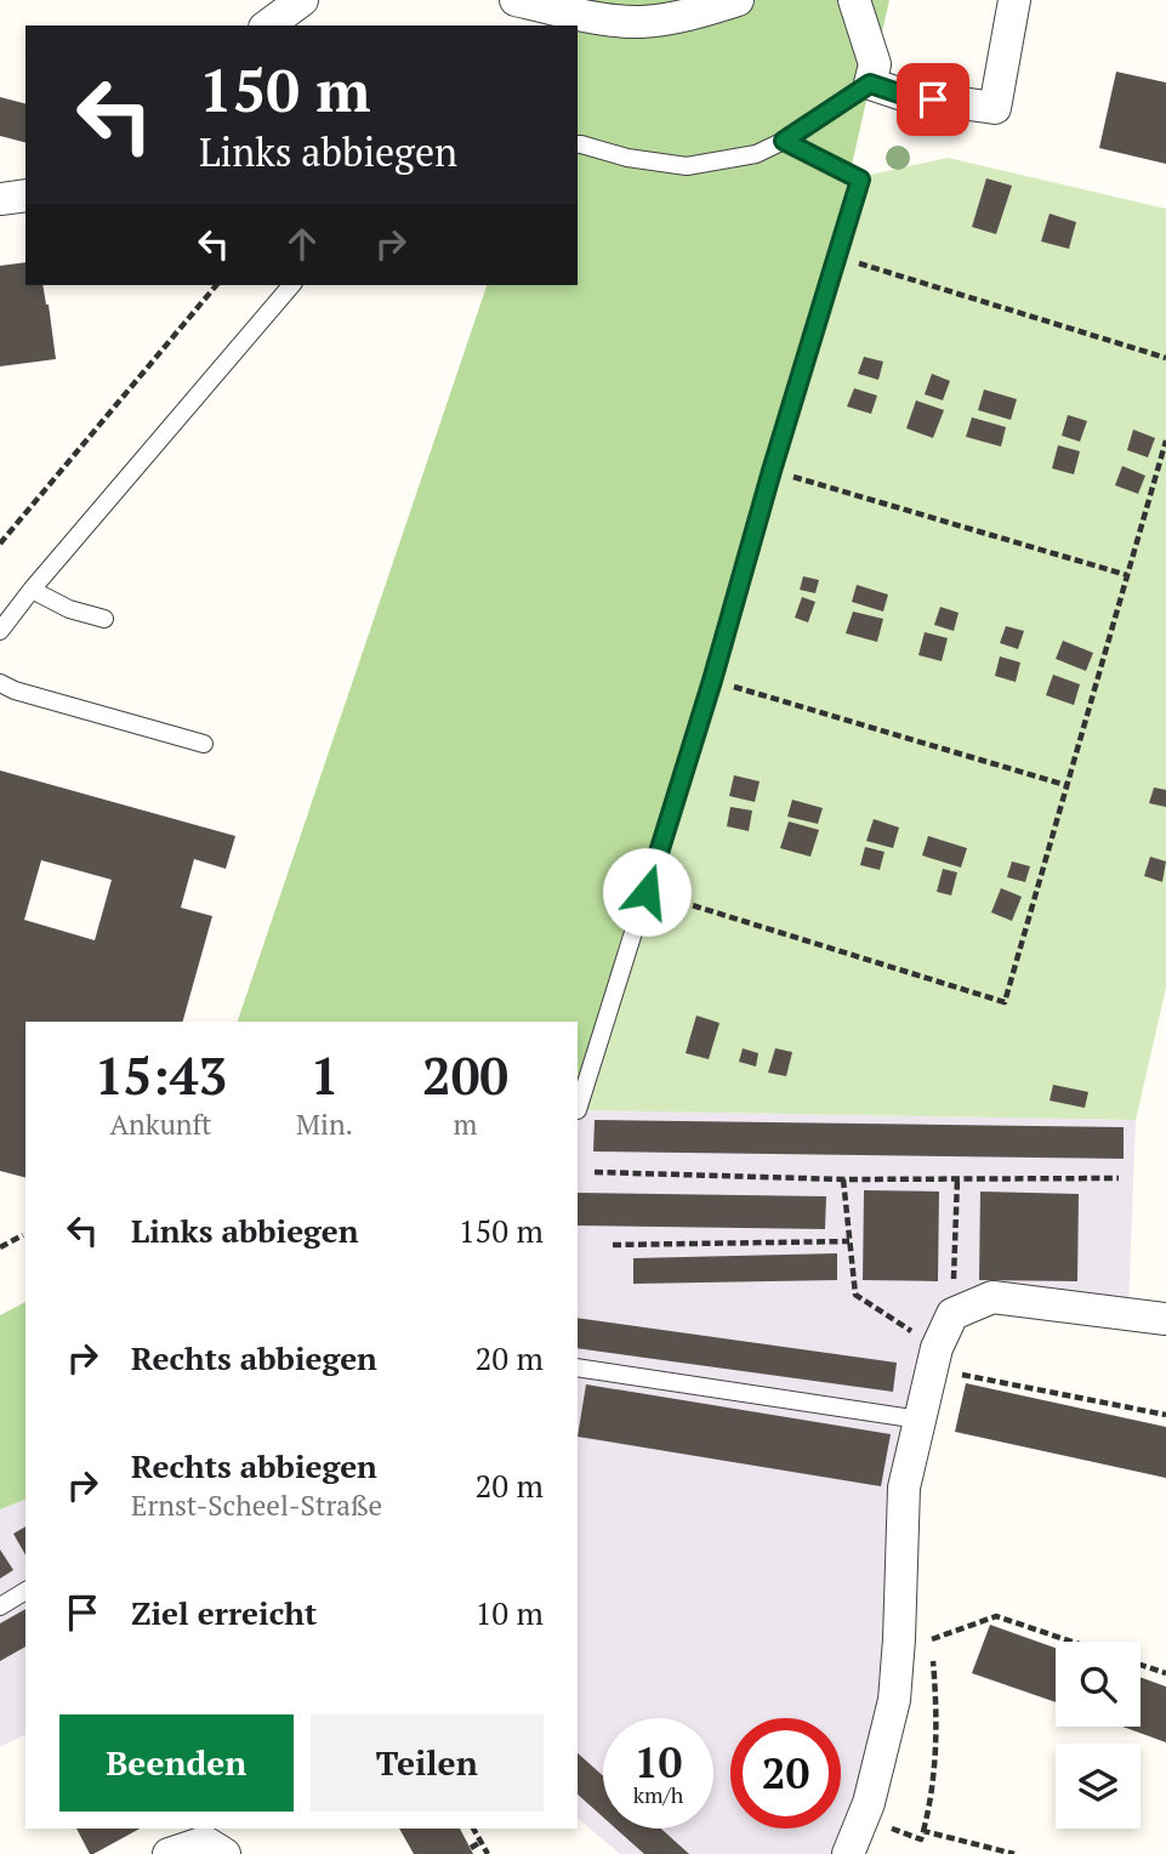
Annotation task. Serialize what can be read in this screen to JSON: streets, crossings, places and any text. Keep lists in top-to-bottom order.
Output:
{
  "page": {
    "turn": ["150 m", "Links abbiegen"],
    "eta": [
      "15:43",
      "Ankunft",
      "1",
      "Min.",
      "200",
      "m"
    ],
    "list": [
      {
        "name": "Links abbiegen",
        "value": "150 m"
      },
      {
        "name": "Rechts abbiegen",
        "value": "20 m"
      },
      {
        "name": "Rechts abbiegen",
        "note": "Ernst-Scheel-Straße",
        "value": "20 m"
      },
      {
        "name": "Ziel erreicht",
        "value": "10 m"
      }
    ],
    "buttons": ["Beenden", "Teilen"],
    "speed": "10 km/h",
    "limit": "20"
  }
}
